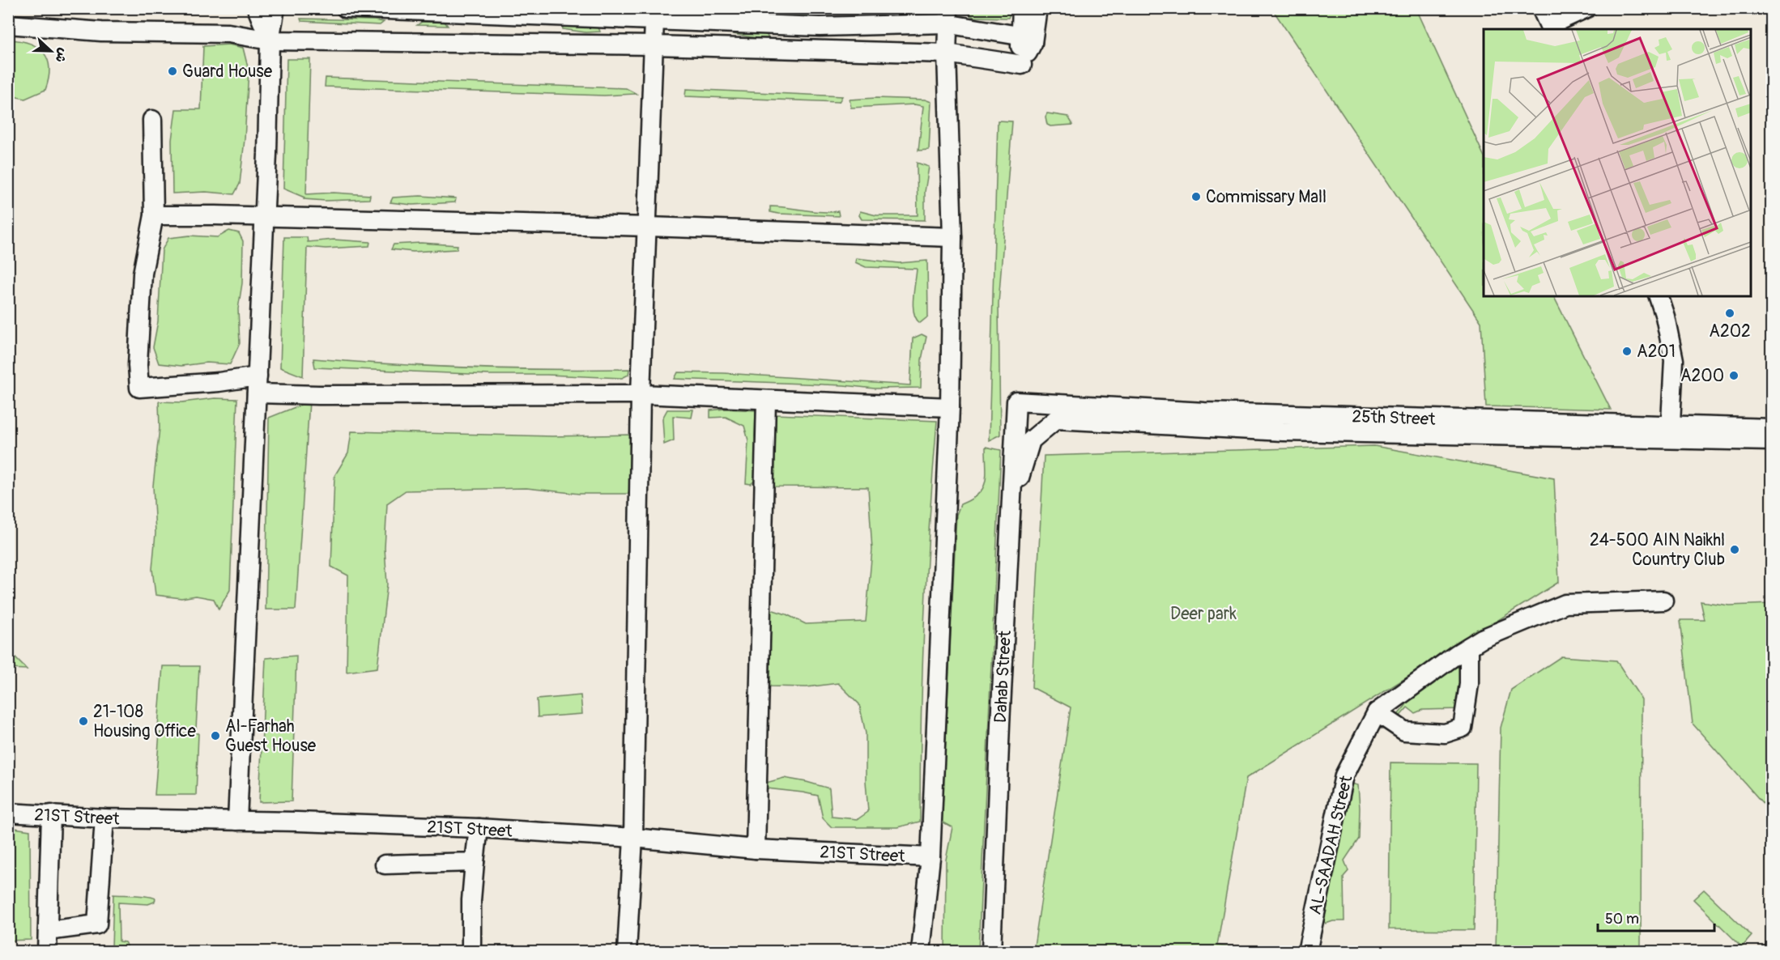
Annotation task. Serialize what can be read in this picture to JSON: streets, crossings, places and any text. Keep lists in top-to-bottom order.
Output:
{
  "streets": {
    "street": [
      "25th Street",
      "Dahab Street",
      "21ST Street",
      "AL-SAADAH Street"
    ]
  },
  "crossings": [
    ["25th Street", "Dahab Street"]
  ],
  "parks": ["Deer park"],
  "places": [
    "Guard House",
    "Commissary Mall",
    "A202",
    "A201",
    "A200",
    "24-500 AIN Naikhl Country Club",
    "21-108 Housing Office",
    "Al-Farhah Guest House"
  ],
  "scale_bar": "50 m",
  "north": "right"
}
